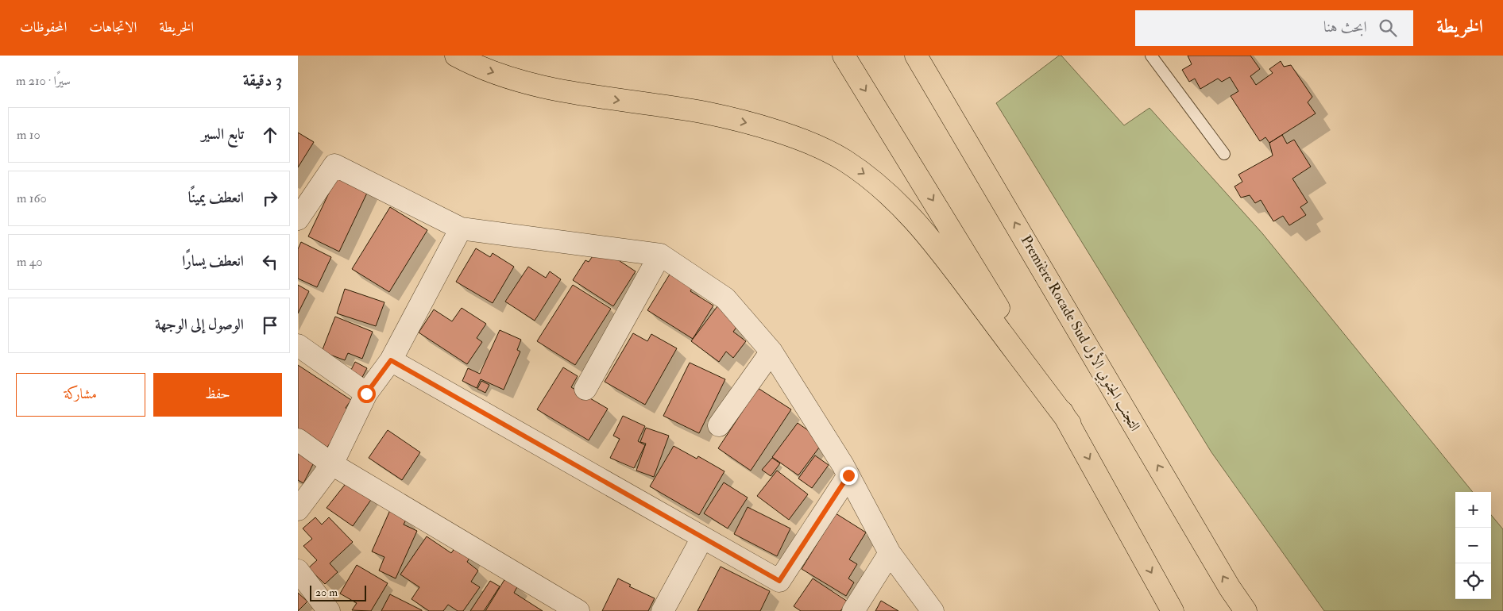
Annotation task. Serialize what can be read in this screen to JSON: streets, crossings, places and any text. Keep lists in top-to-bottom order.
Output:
{
  "streets": {
    "highway": ["Première Rocade Sud التجنب الجنوبي الأول"]
  },
  "scale_bar": "20 m",
  "page": {
    "header": "الخريطة",
    "search": "ابحث هنا",
    "nav": ["الخريطة", "الاتجاهات", "المحفوظات"],
    "heading": ["3 دقيقة", "سيرًا · 210 m"],
    "list": [
      ["تابع السير", "10 m"],
      ["انعطف يمينًا", "160 m"],
      ["انعطف يسارًا", "40 m"],
      "الوصول إلى الوجهة"
    ],
    "buttons": ["حفظ", "مشاركة"],
    "map_buttons": ["+", "−"],
    "scale": "20 m"
  }
}
